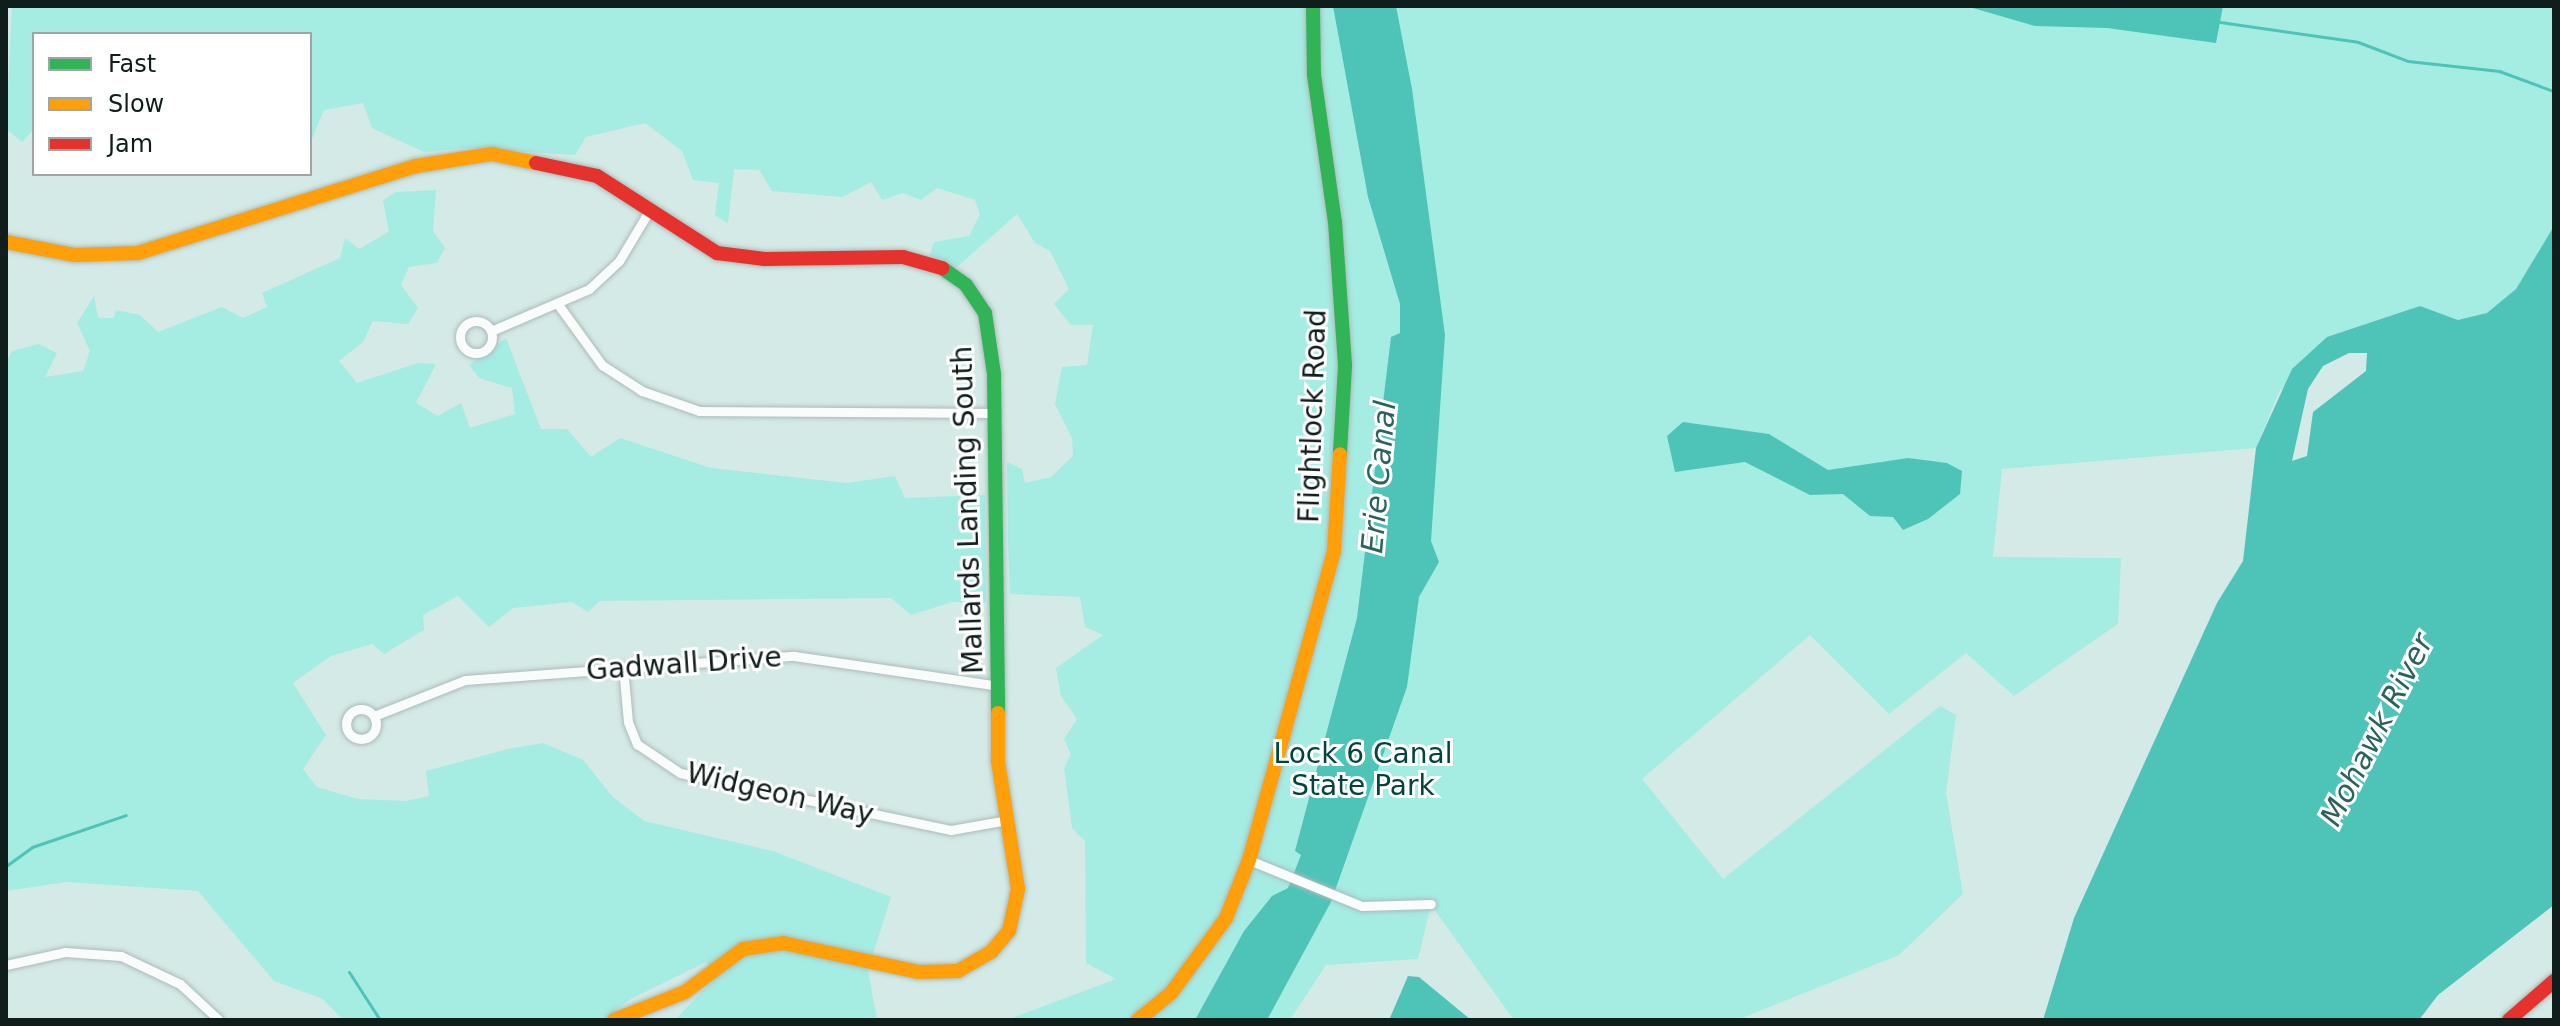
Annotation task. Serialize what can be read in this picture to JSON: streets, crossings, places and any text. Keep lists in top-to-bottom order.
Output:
{
  "streets": {
    "street": [
      "Flightlock Road",
      "Mallards Landing South",
      "Gadwall Drive",
      "Widgeon Way"
    ]
  },
  "crossings": [
    ["Mallards Landing South", "Gadwall Drive"],
    ["Mallards Landing South", "Widgeon Way"],
    ["Gadwall Drive", "Widgeon Way"]
  ],
  "water": ["Erie Canal", "Mohawk River"],
  "parks": ["Lock 6 Canal State Park"],
  "legend": ["Fast", "Slow", "Jam"]
}
